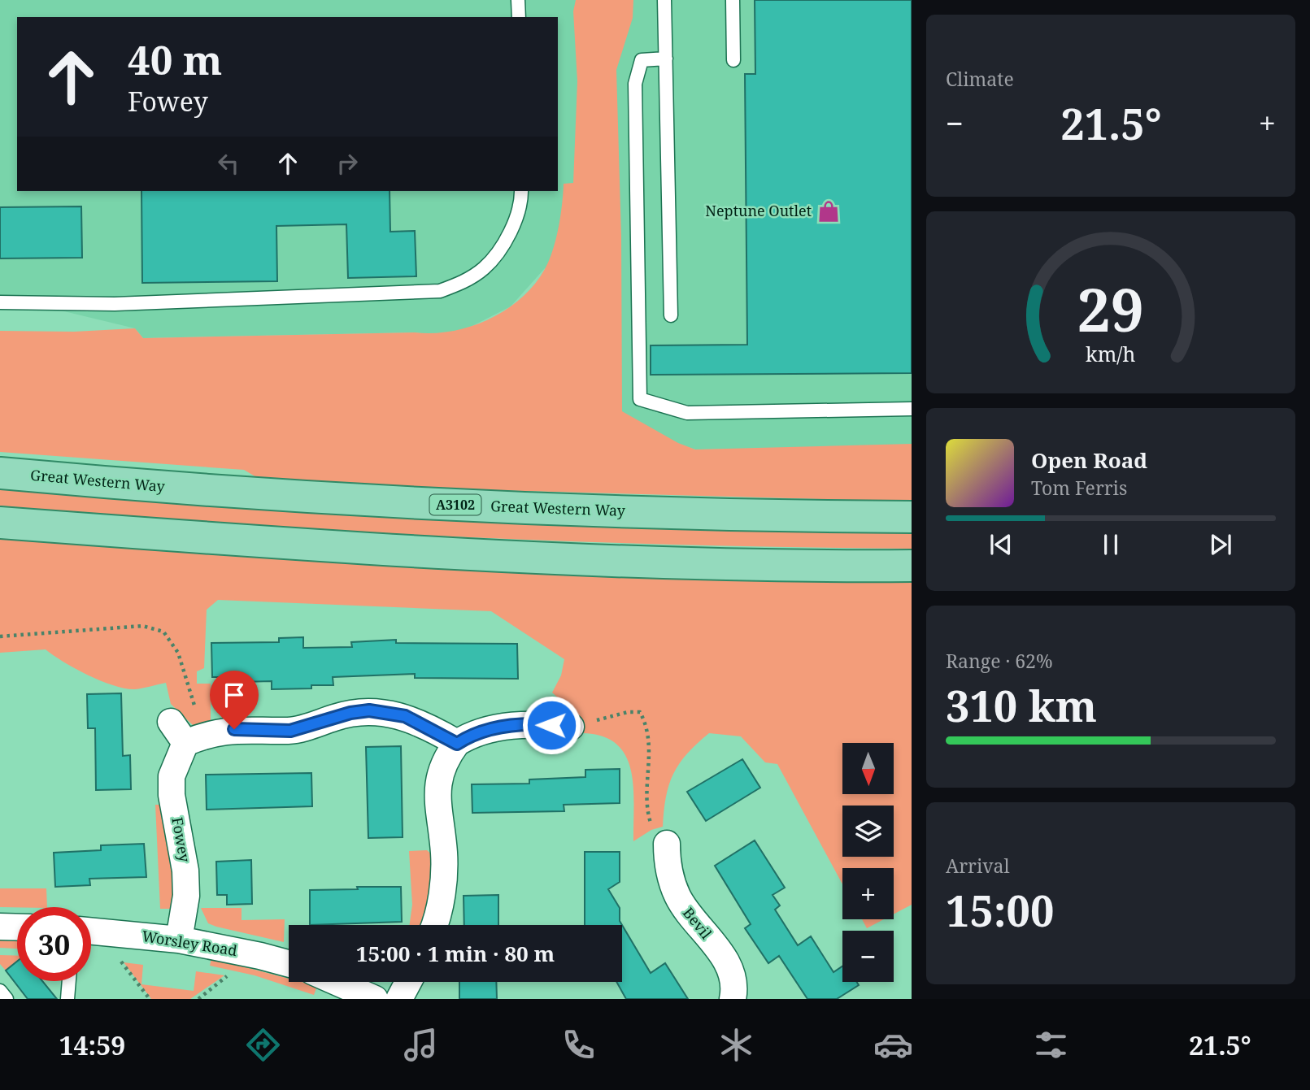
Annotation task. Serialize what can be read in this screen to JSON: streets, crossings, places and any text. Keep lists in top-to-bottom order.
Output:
{
  "streets": {
    "main road": ["Great Western Way", "A3102"],
    "street": ["Fowey", "Bevil", "Worsley Road"]
  },
  "crossings": [
    ["Fowey", "Worsley Road"]
  ],
  "places": {
    "shop": ["Neptune Outlet"]
  },
  "north": "bottom",
  "page": {
    "tile": [
      "Climate",
      ["Range · 62%", "310 km"],
      ["Arrival", "15:00"]
    ],
    "turn": ["40 m", "Fowey"],
    "heat": ["−", "21.5°", "+"],
    "song": ["Open Road", "Tom Ferris"],
    "map_buttons": ["+", "−"],
    "limit": "30",
    "trip": "15:00 · 1 min · 80 m",
    "tabs": ["14:59", "21.5°"],
    "gauge": ["29", "km/h"]
  }
}
